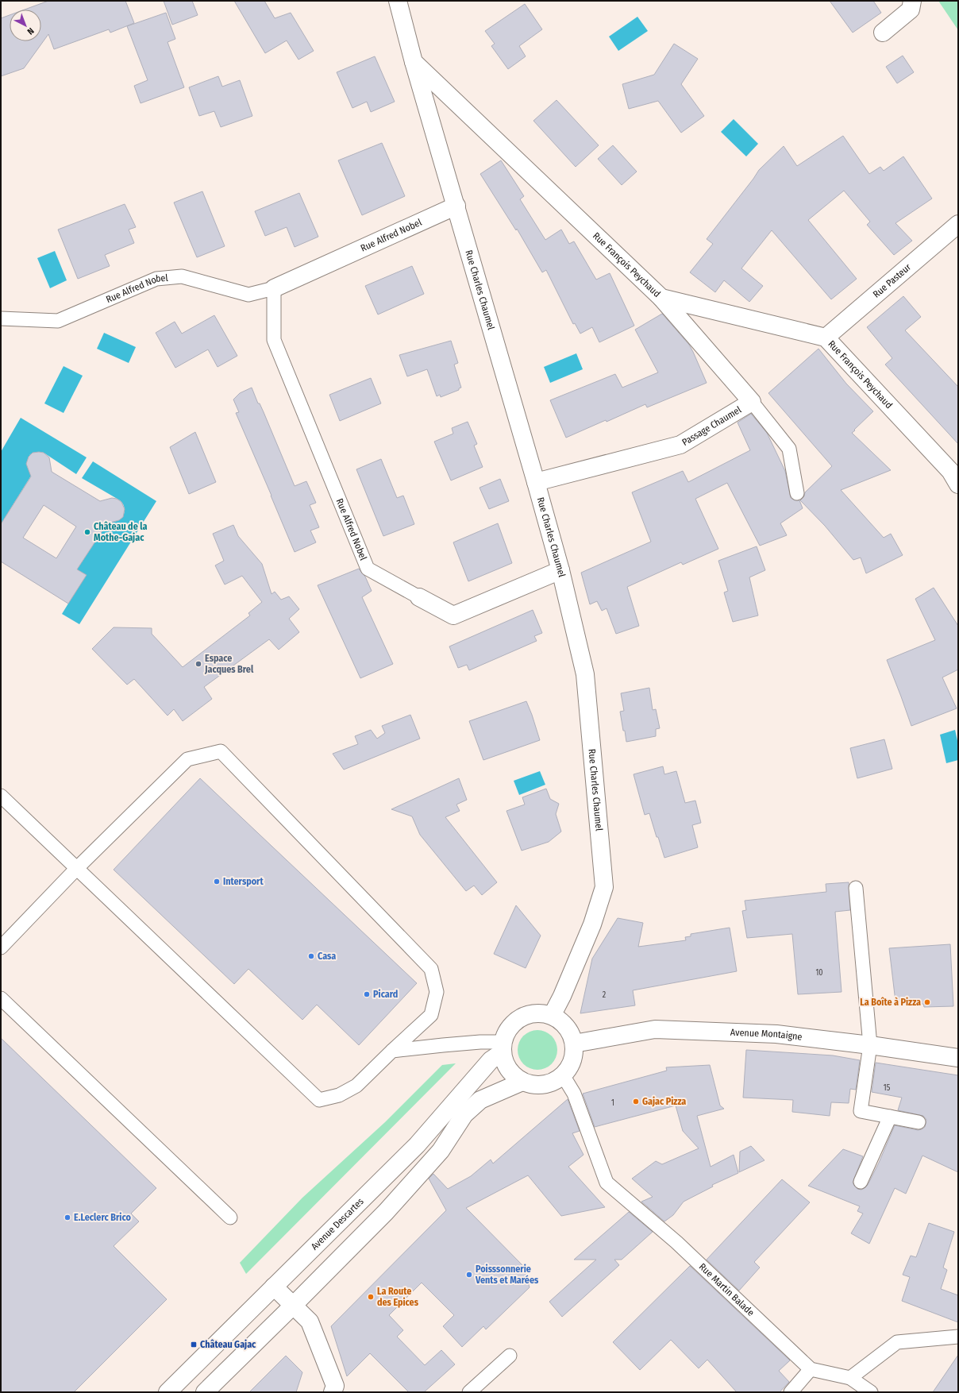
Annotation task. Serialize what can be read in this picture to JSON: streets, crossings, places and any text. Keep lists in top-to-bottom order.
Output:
{
  "streets": {
    "street": [
      "Rue Alfred Nobel",
      "Rue François Peychaud",
      "Rue Pasteur",
      "Rue Charles Chaumel",
      "Passage Chaumel",
      "Avenue Montaigne",
      "Avenue Descartes"
    ],
    "lane": ["Rue Martin Balade"]
  },
  "crossings": [
    ["Rue Alfred Nobel", "Rue Charles Chaumel"],
    ["Rue François Peychaud", "Rue Pasteur"],
    ["Rue François Peychaud", "Rue Charles Chaumel"],
    ["Rue François Peychaud", "Passage Chaumel"],
    ["Rue Charles Chaumel", "Passage Chaumel"],
    ["Rue Charles Chaumel", "Avenue Montaigne"],
    ["Rue Charles Chaumel", "Avenue Descartes"],
    ["Rue Charles Chaumel", "Rue Martin Balade"],
    ["Avenue Montaigne", "Avenue Descartes"],
    ["Avenue Montaigne", "Rue Martin Balade"],
    ["Avenue Descartes", "Rue Martin Balade"]
  ],
  "places": {
    "other": [
      "Château de la Mothe-Gajac",
      "Espace Jacques Brel",
      "Intersport",
      "Casa",
      "Picard",
      "La Boîte à Pizza",
      "Gajac Pizza",
      "E.Leclerc Brico",
      "Poisssonnerie Vents et Marées",
      "La Route des Epices"
    ],
    "transit": ["Château Gajac"]
  },
  "house_numbers": [
    "10",
    "2",
    "15",
    "1"
  ],
  "north": "bottom right"
}
